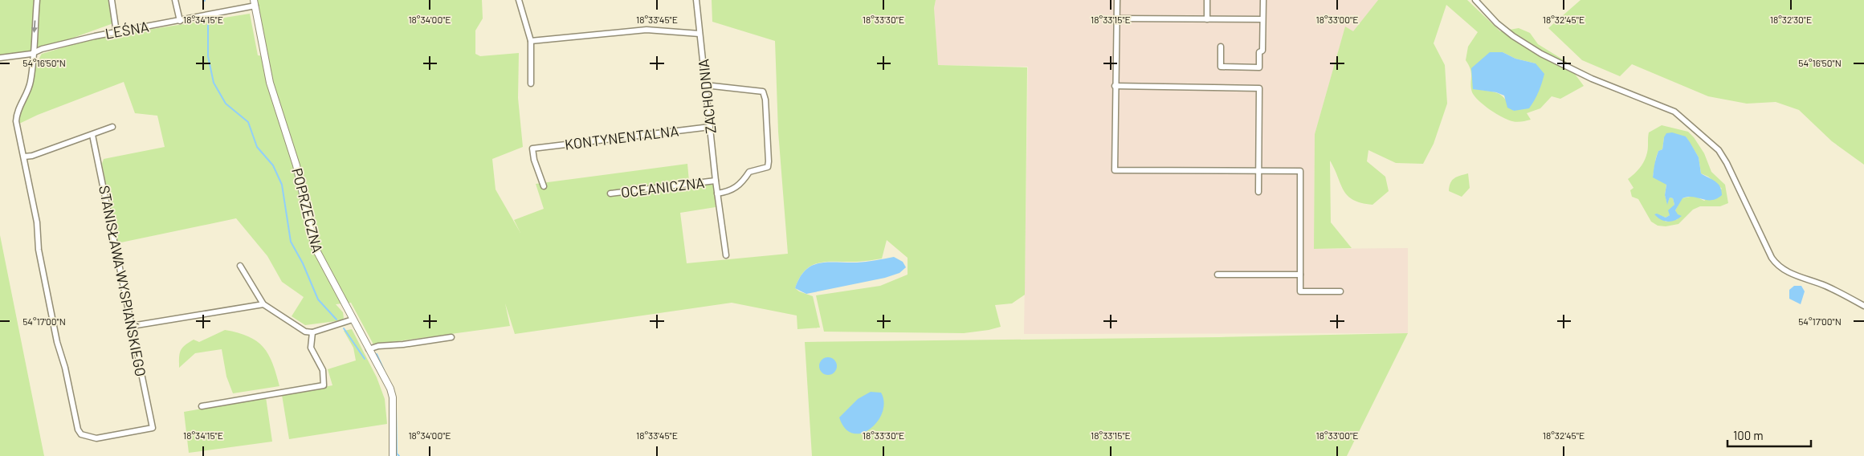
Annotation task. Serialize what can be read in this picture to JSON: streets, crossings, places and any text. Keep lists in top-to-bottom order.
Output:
{
  "streets": {
    "street": [
      "LEŚNA",
      "ZACHODNIA",
      "KONTYNENTALNA",
      "OCEANICZNA",
      "POPRZECZNA",
      "STANISŁAWA WYSPIAŃSKIEGO"
    ]
  },
  "crossings": [
    ["LEŚNA", "POPRZECZNA"],
    ["ZACHODNIA", "KONTYNENTALNA"],
    ["ZACHODNIA", "OCEANICZNA"]
  ],
  "scale_bar": "100 m",
  "coordinates": [
    "18°34'15\"E",
    "18°34'00\"E",
    "18°33'45\"E",
    "18°33'30\"E",
    "18°33'15\"E",
    "18°33'00\"E",
    "18°32'45\"E",
    "18°32'30\"E",
    "54°16'50\"N",
    "54°17'00\"N"
  ]
}
